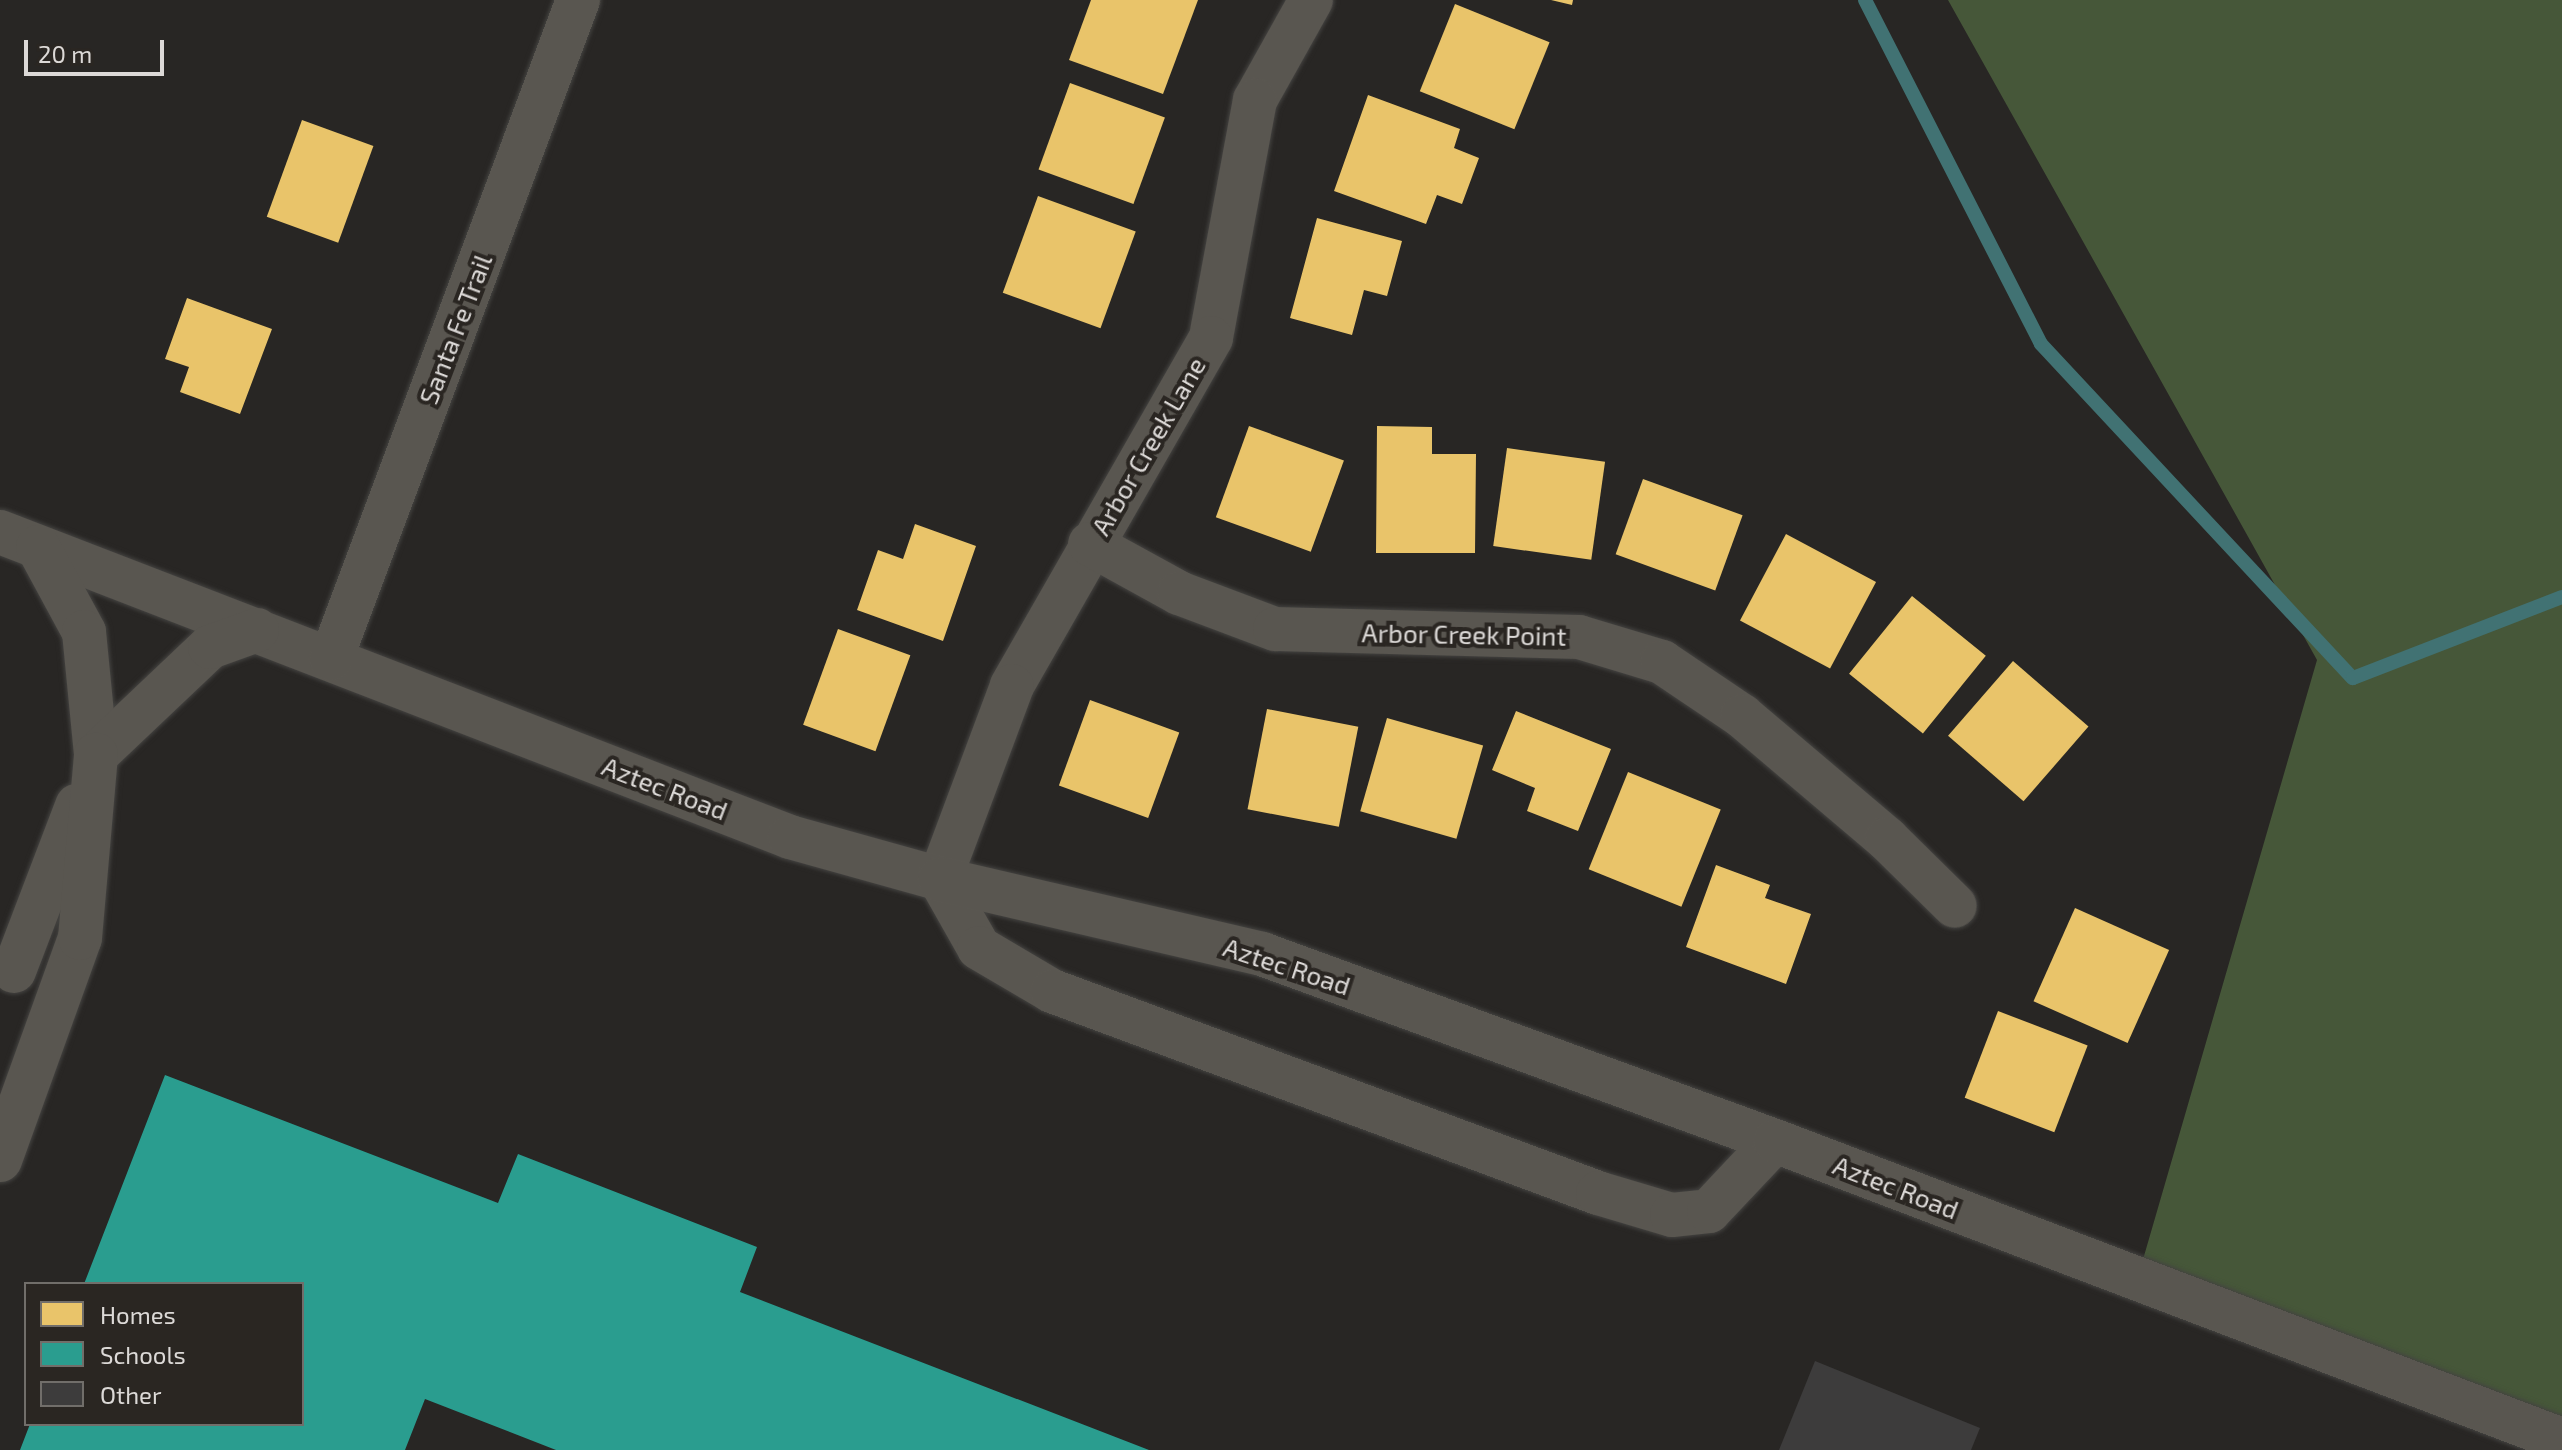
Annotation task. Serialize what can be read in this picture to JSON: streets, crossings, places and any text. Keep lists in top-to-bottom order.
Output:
{
  "streets": {
    "street": [
      "Santa Fe Trail",
      "Arbor Creek Lane",
      "Arbor Creek Point",
      "Aztec Road"
    ]
  },
  "crossings": [
    ["Santa Fe Trail", "Aztec Road"],
    ["Arbor Creek Lane", "Arbor Creek Point"],
    ["Arbor Creek Lane", "Aztec Road"]
  ],
  "legend": ["Homes", "Schools", "Other"],
  "scale_bar": "20 m"
}
